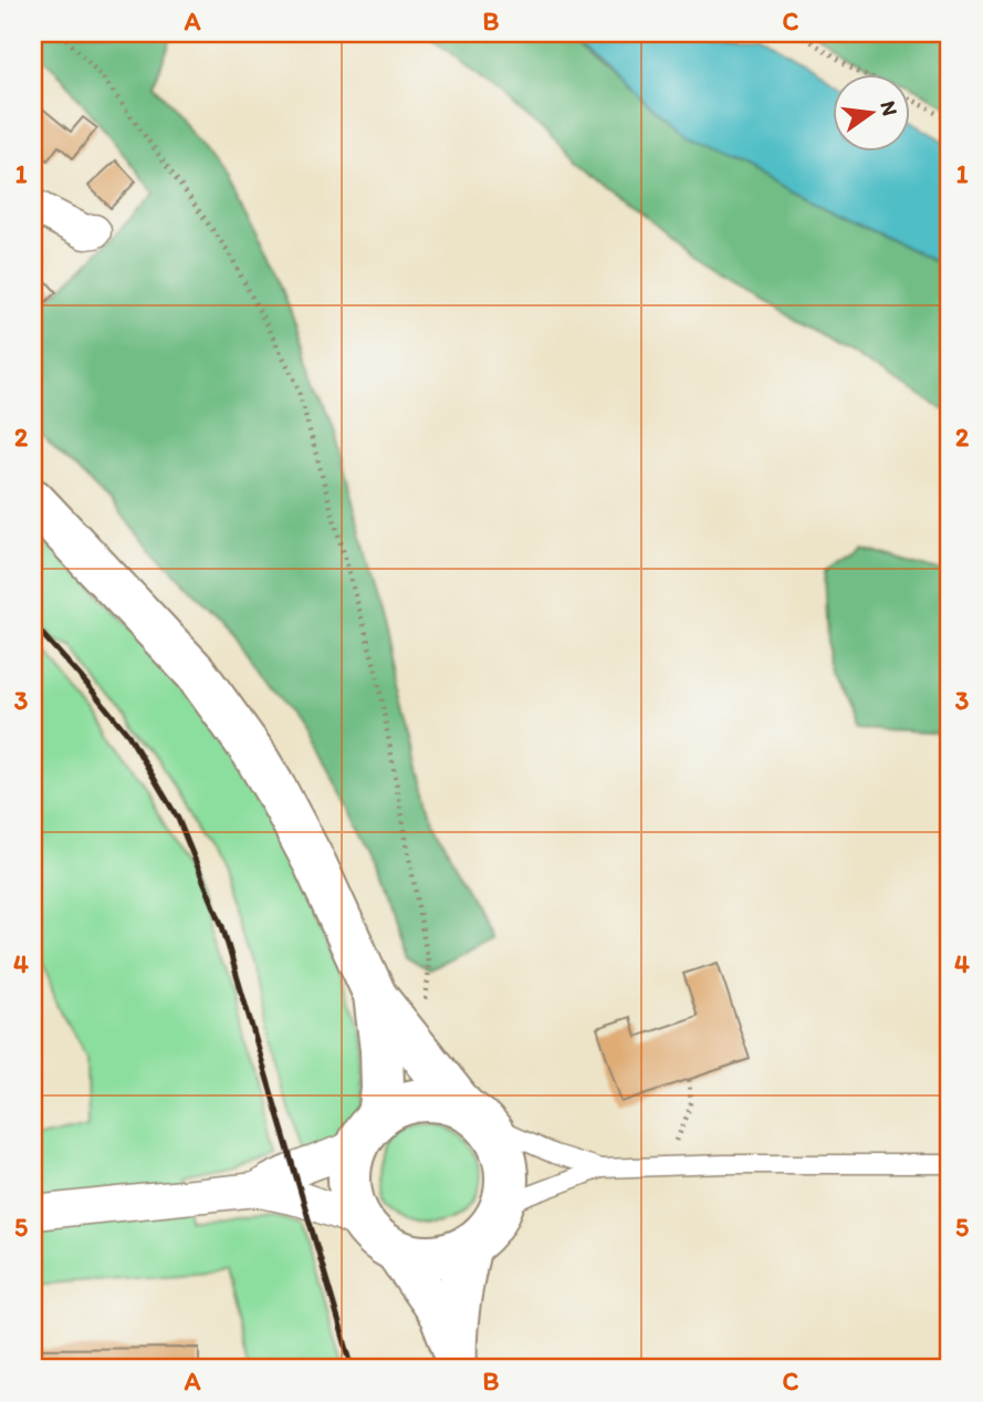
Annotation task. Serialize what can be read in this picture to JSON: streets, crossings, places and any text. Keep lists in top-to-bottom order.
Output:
{
  "north": "right",
  "grid": {
    "columns": ["A", "B", "C"],
    "rows": [
      "1",
      "2",
      "3",
      "4",
      "5"
    ]
  }
}
